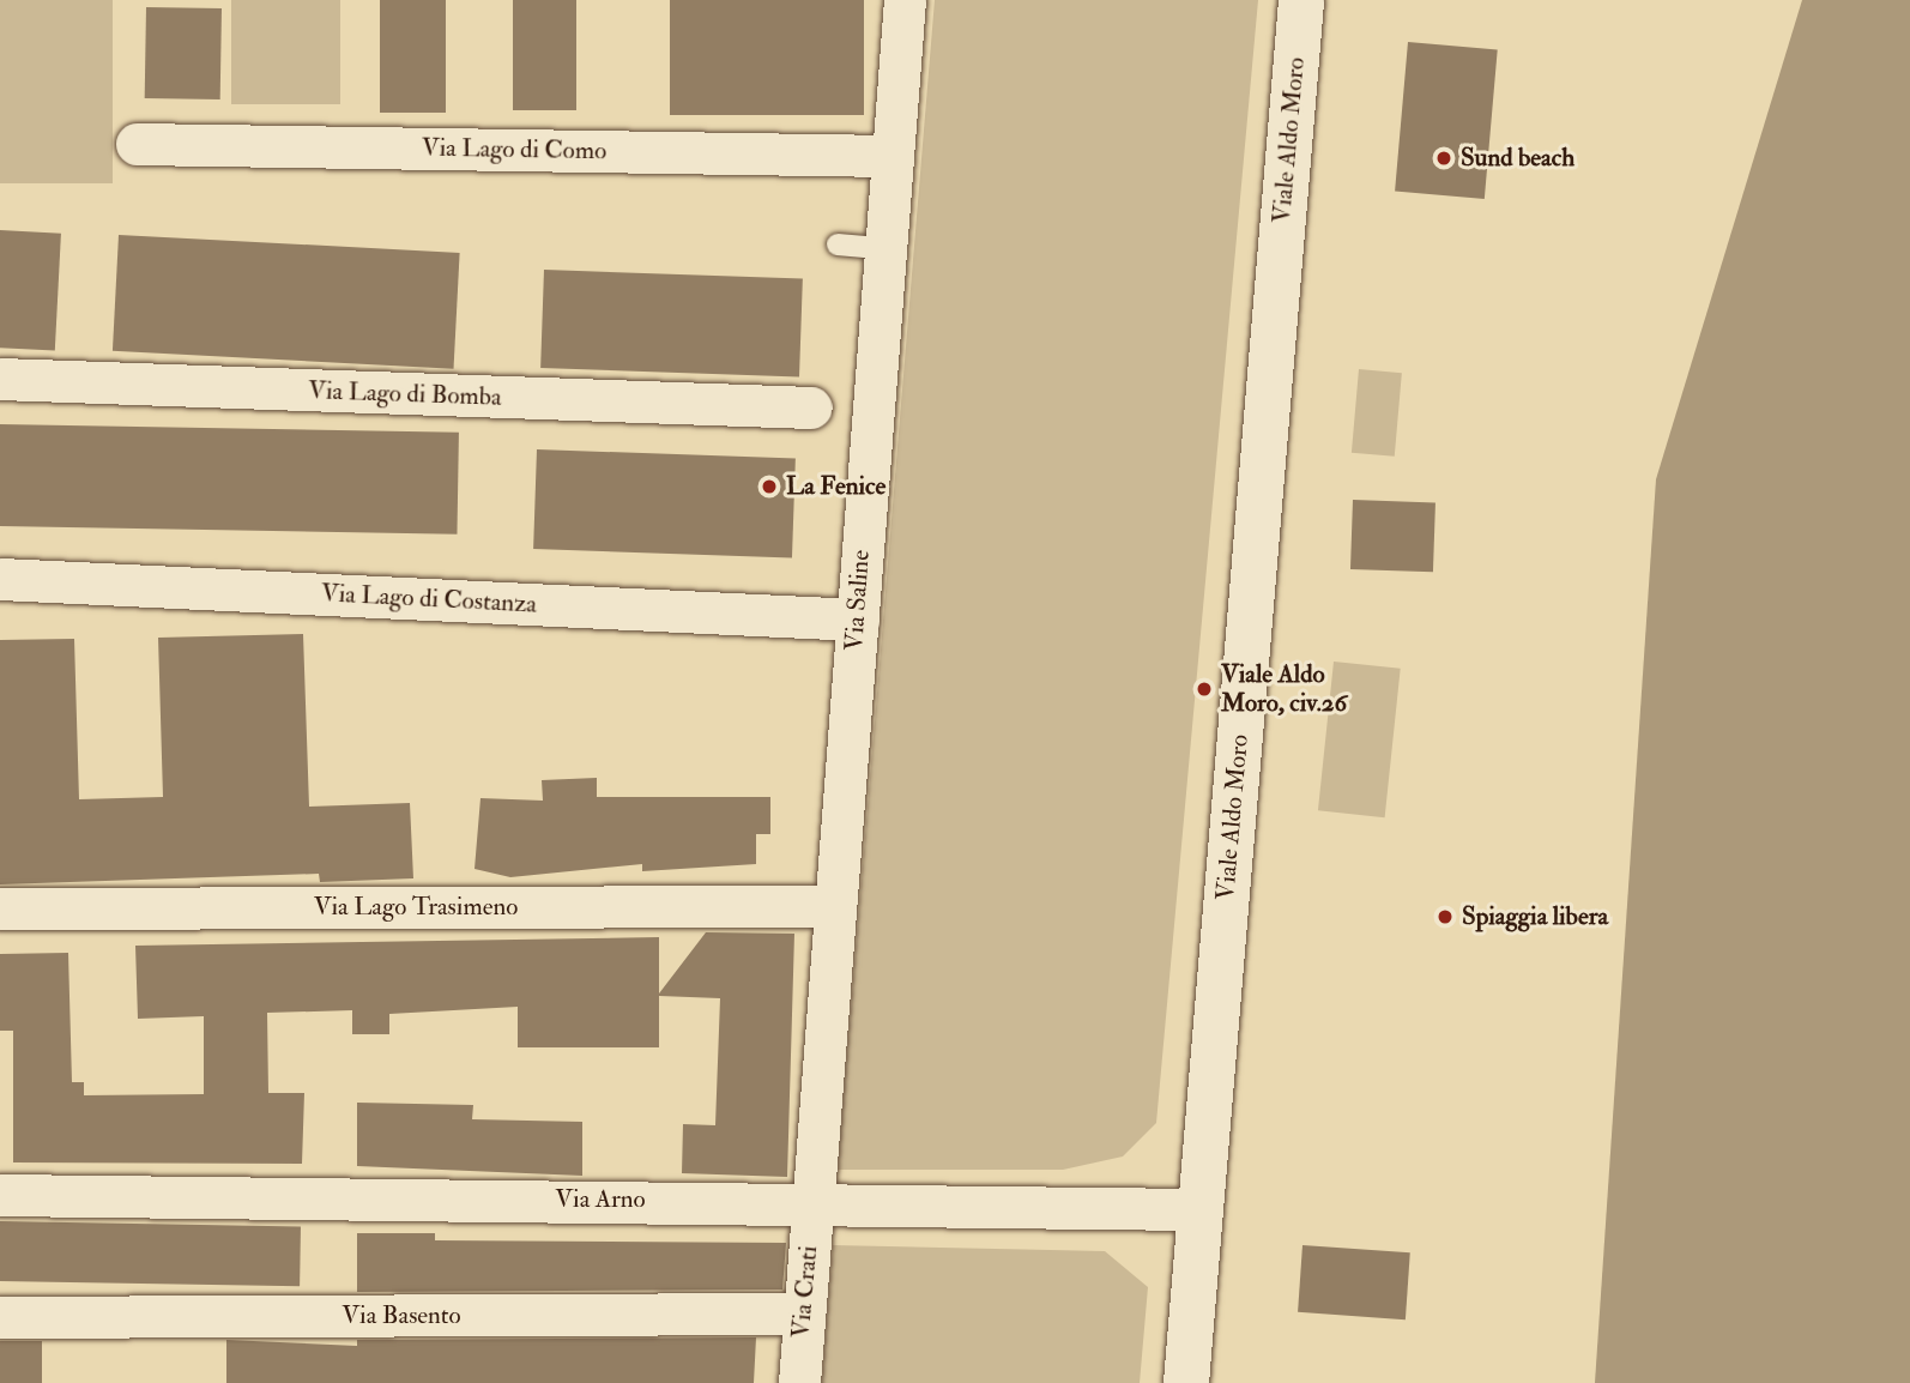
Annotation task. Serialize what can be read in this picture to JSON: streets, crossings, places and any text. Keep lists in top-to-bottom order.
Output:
{
  "streets": {
    "street": [
      "Viale Aldo Moro",
      "Via Lago di Como",
      "Via Lago di Bomba",
      "Via Lago di Costanza",
      "Via Saline",
      "Via Lago Trasimeno",
      "Via Arno",
      "Via Crati",
      "Via Basento"
    ]
  },
  "crossings": [
    ["Viale Aldo Moro", "Via Arno"],
    ["Via Lago di Como", "Via Saline"],
    ["Via Lago di Costanza", "Via Saline"],
    ["Via Saline", "Via Lago Trasimeno"],
    ["Via Saline", "Via Arno"],
    ["Via Saline", "Via Crati"],
    ["Via Arno", "Via Crati"],
    ["Via Crati", "Via Basento"]
  ],
  "places": [
    "Sund beach",
    "La Fenice",
    "Viale Aldo Moro, civ.26",
    "Spiaggia libera"
  ]
}
